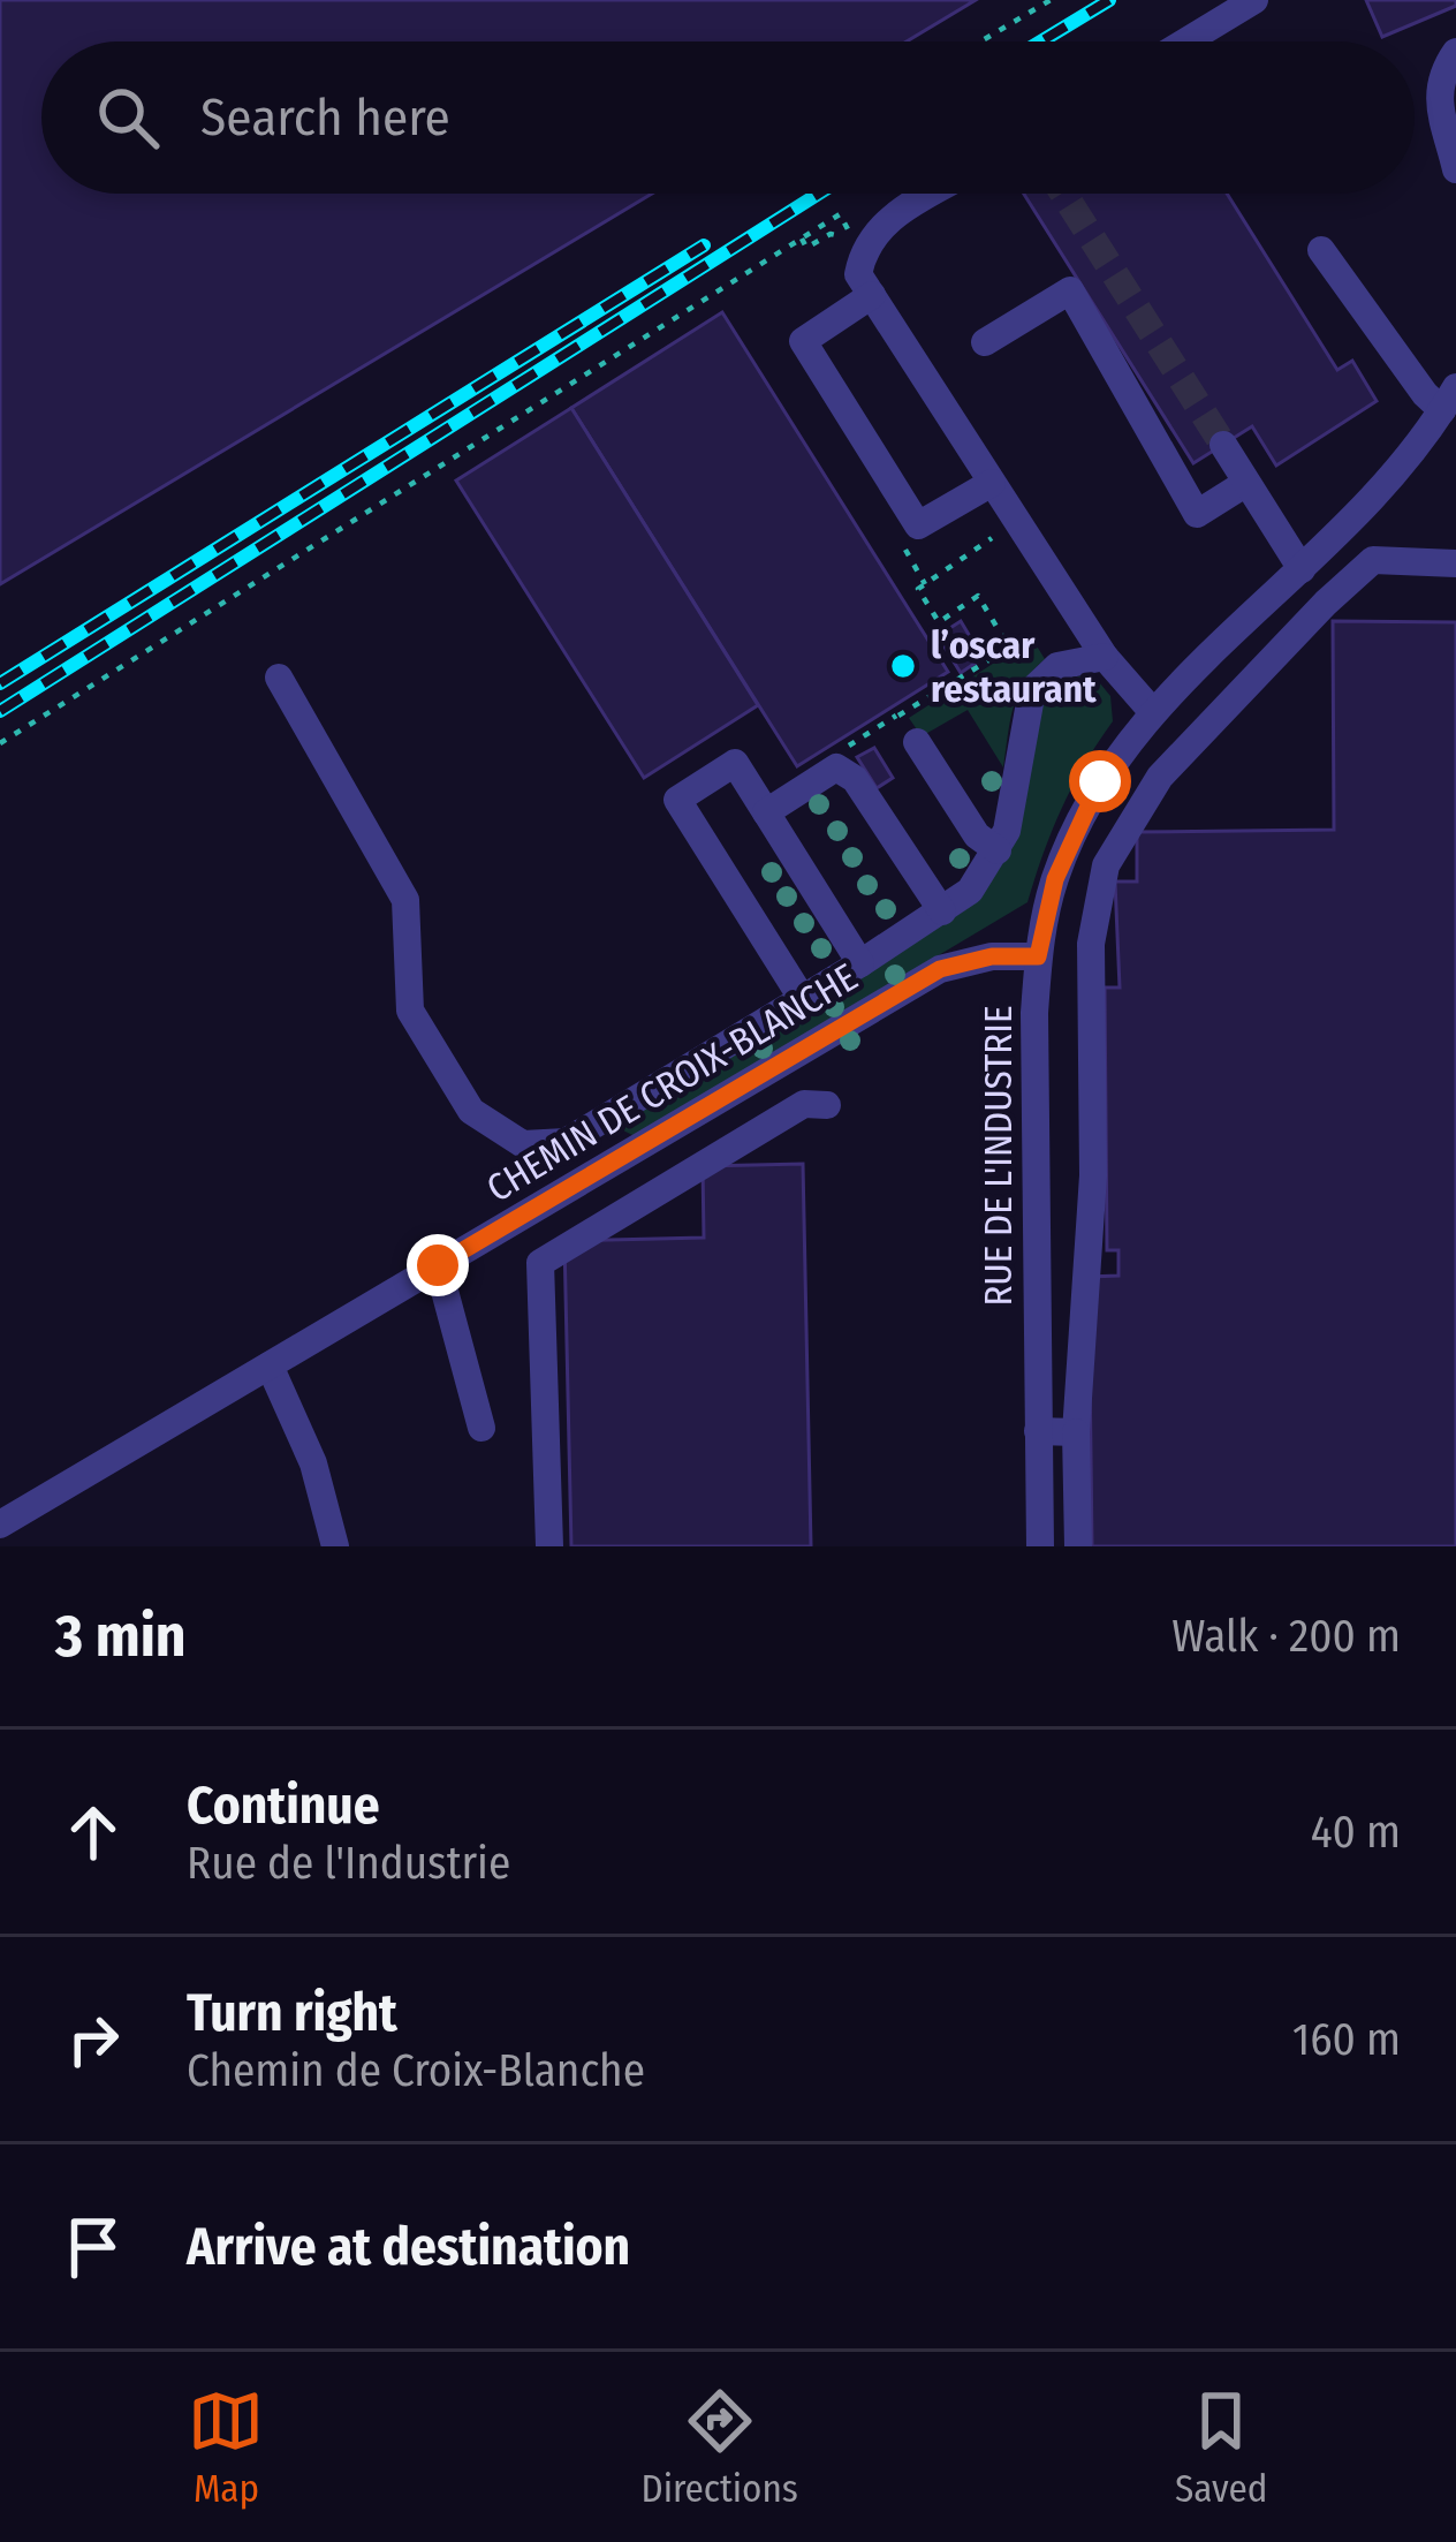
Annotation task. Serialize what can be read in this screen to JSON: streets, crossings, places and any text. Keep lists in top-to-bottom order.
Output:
{
  "streets": {
    "street": ["CHEMIN DE CROIX-BLANCHE", "RUE DE L'INDUSTRIE"]
  },
  "crossings": [
    ["CHEMIN DE CROIX-BLANCHE", "RUE DE L'INDUSTRIE"]
  ],
  "places": ["l’oscar restaurant"],
  "page": {
    "search": "Search here",
    "heading": ["3 min", "Walk · 200 m"],
    "list": [
      ["Continue", "Rue de l'Industrie", "40 m"],
      ["Turn right", "Chemin de Croix-Blanche", "160 m"],
      "Arrive at destination"
    ],
    "nav": ["Map", "Directions", "Saved"]
  }
}
